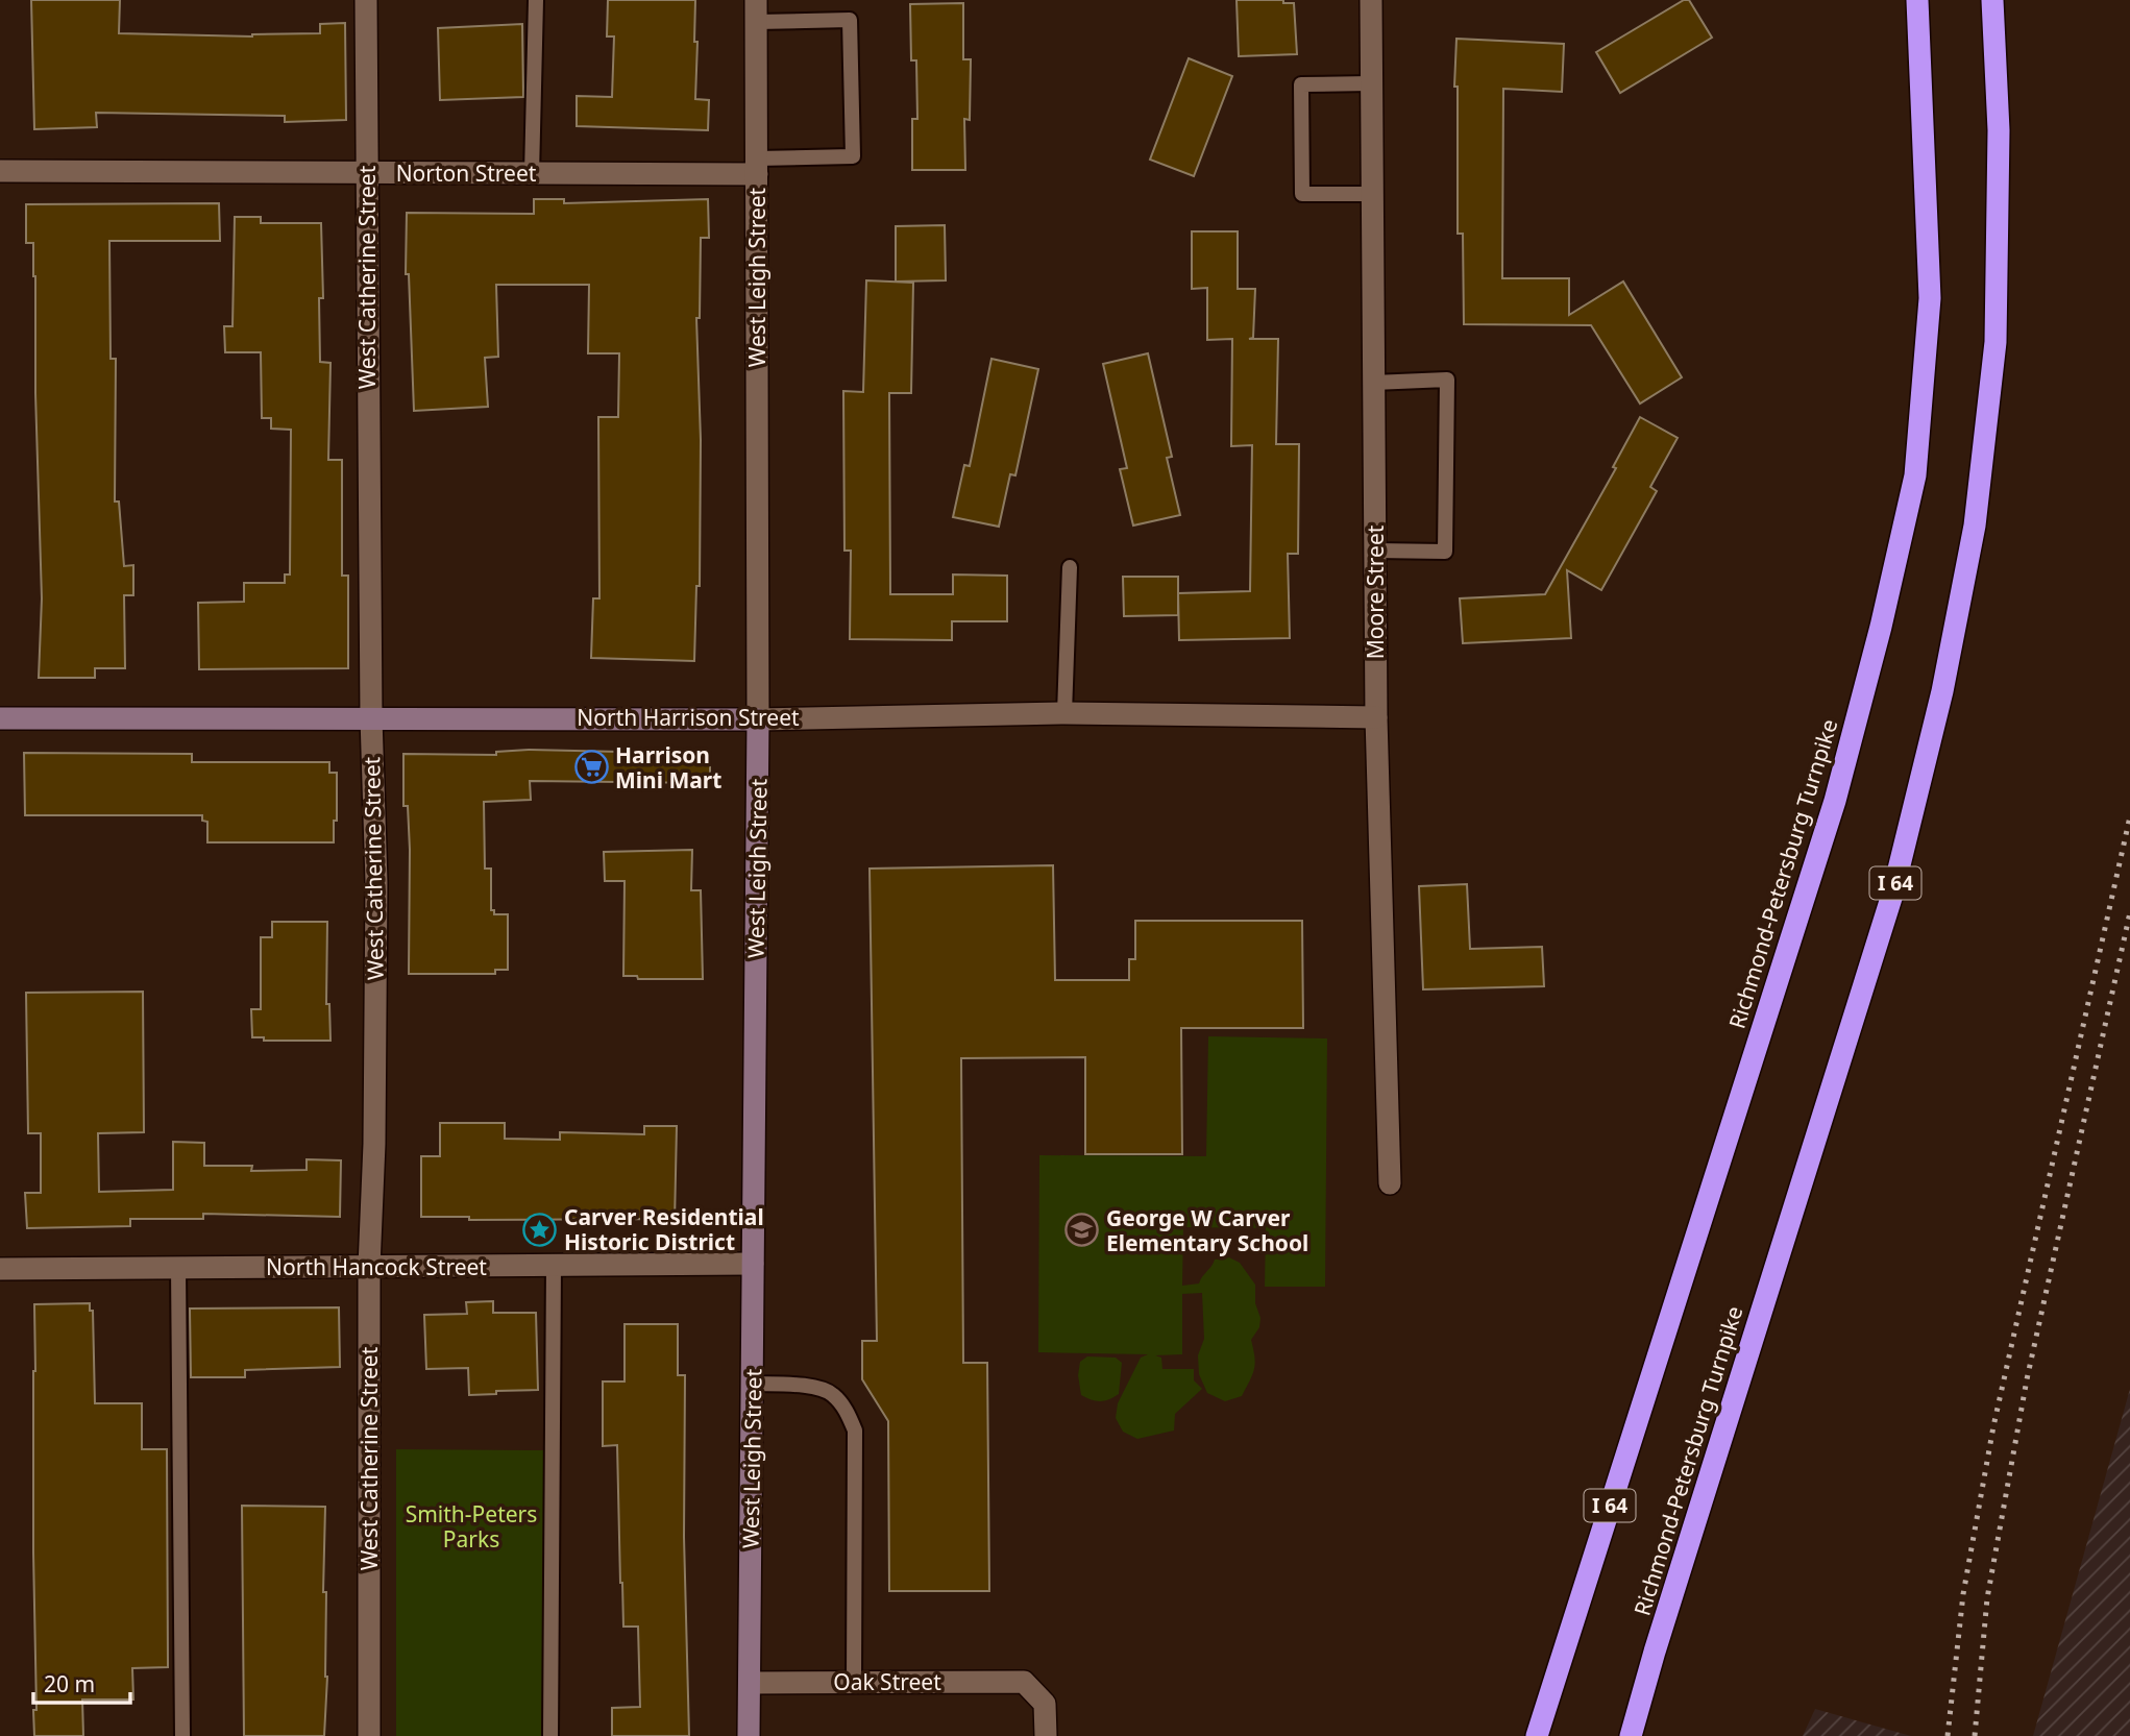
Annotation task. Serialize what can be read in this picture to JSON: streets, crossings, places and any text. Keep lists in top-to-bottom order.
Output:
{
  "streets": {
    "highway": ["Richmond-Petersburg Turnpike", "I 64"],
    "main road": ["West Leigh Street", "North Harrison Street"],
    "street": [
      "Norton Street",
      "West Catherine Street",
      "Moore Street",
      "North Hancock Street",
      "Oak Street"
    ]
  },
  "crossings": [
    ["Norton Street", "West Catherine Street"],
    ["Norton Street", "West Leigh Street"],
    ["West Catherine Street", "North Harrison Street"],
    ["West Catherine Street", "North Hancock Street"],
    ["West Leigh Street", "North Harrison Street"],
    ["West Leigh Street", "North Hancock Street"],
    ["West Leigh Street", "Oak Street"],
    ["Moore Street", "North Harrison Street"]
  ],
  "parks": ["Smith-Peters Parks"],
  "places": {
    "supermarket": ["Harrison Mini Mart"],
    "place": ["Carver Residential Historic District"],
    "school or university": ["George W Carver Elementary School"]
  },
  "scale_bar": "20 m"
}
